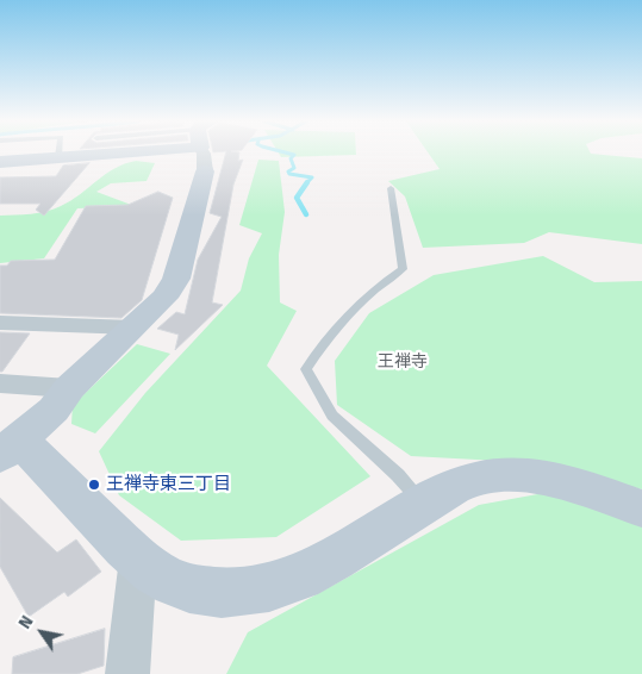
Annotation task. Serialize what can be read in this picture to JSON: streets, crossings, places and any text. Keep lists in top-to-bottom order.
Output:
{
  "districts": ["王禅寺"],
  "places": ["王禅寺東三丁目"],
  "north": "top left"
}
